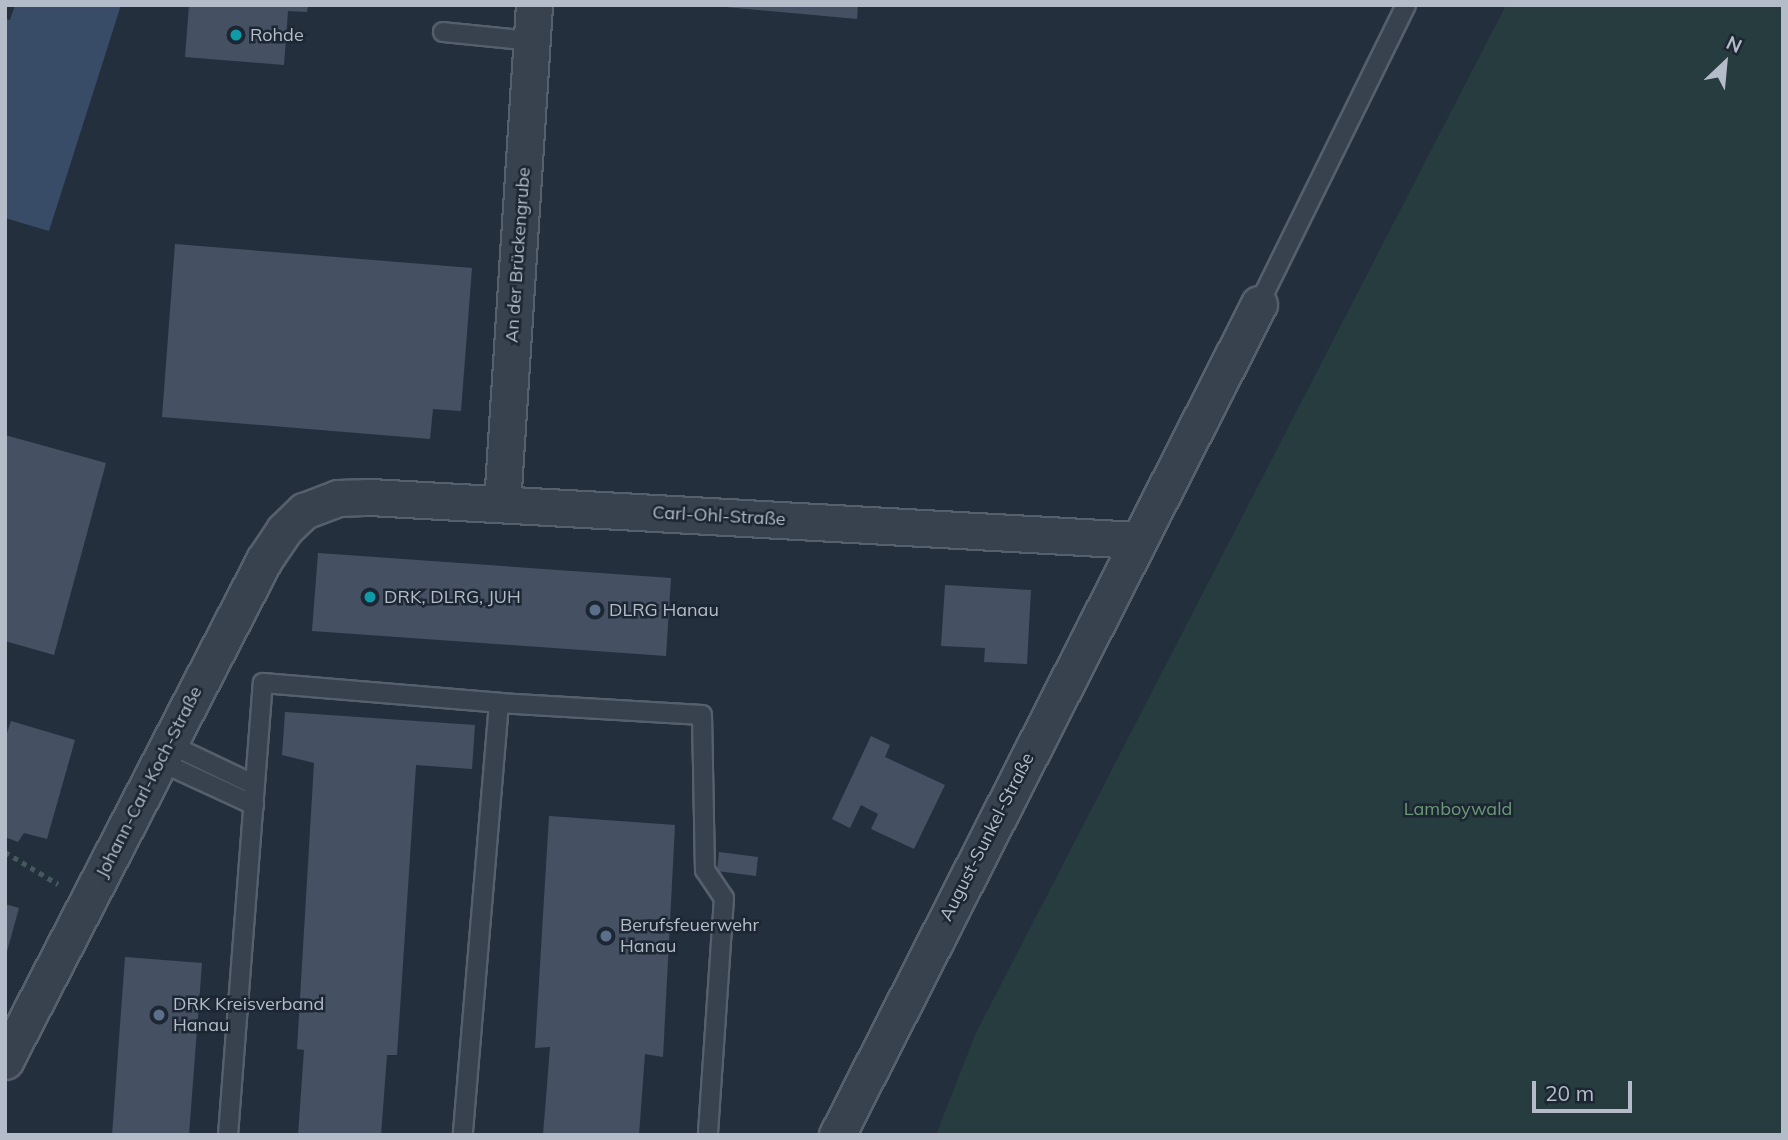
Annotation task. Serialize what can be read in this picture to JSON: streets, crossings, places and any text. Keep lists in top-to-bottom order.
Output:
{
  "streets": {
    "street": [
      "An der Brückengrube",
      "Carl-Ohl-Straße",
      "Johann-Carl-Koch-Straße",
      "August-Sunkel-Straße"
    ]
  },
  "crossings": [
    ["An der Brückengrube", "Carl-Ohl-Straße"],
    ["Carl-Ohl-Straße", "Johann-Carl-Koch-Straße"],
    ["Carl-Ohl-Straße", "August-Sunkel-Straße"]
  ],
  "parks": ["Lamboywald"],
  "places": [
    "Rohde",
    "DRK, DLRG, JUH",
    "DLRG Hanau",
    "Berufsfeuerwehr Hanau",
    "DRK Kreisverband Hanau"
  ],
  "scale_bar": "20 m",
  "north": "top right"
}
